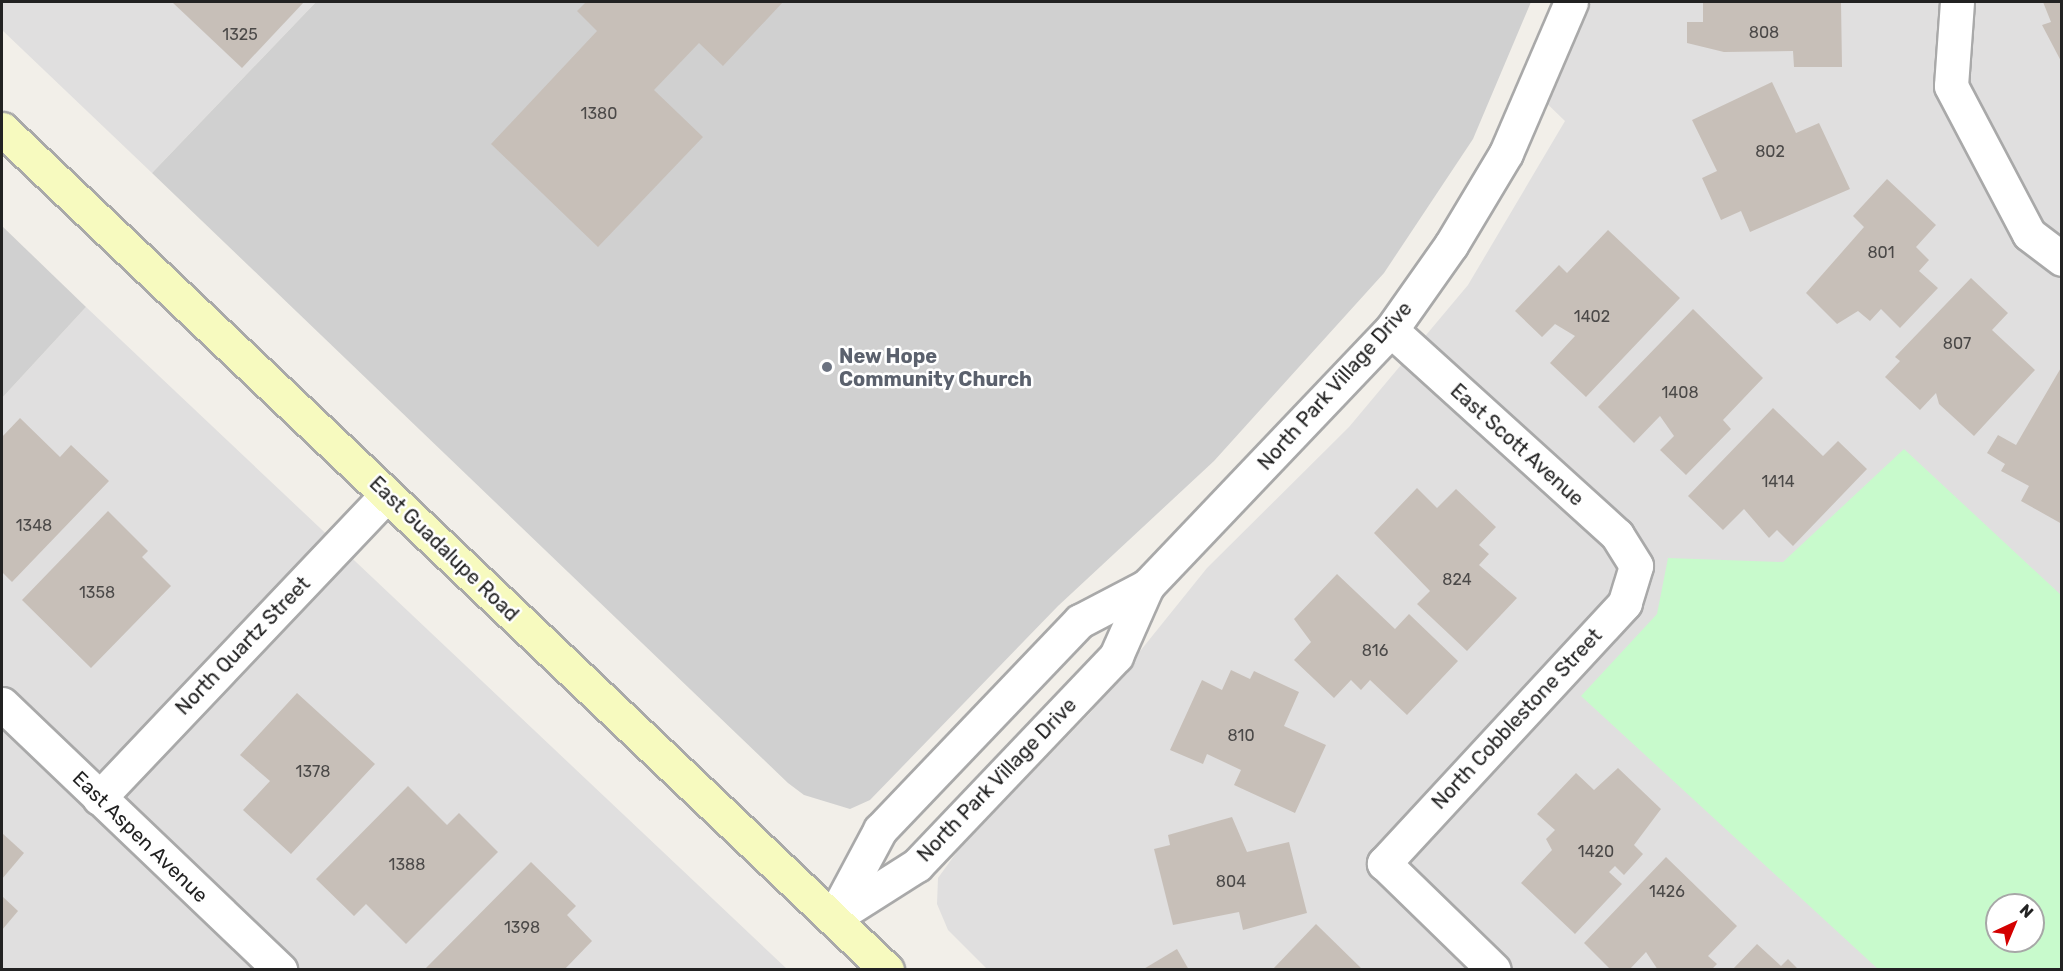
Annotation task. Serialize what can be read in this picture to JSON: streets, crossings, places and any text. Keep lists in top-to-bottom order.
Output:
{
  "streets": {
    "main road": ["East Guadalupe Road"],
    "street": [
      "North Park Village Drive",
      "East Scott Avenue",
      "North Quartz Street",
      "North Cobblestone Street",
      "East Aspen Avenue"
    ]
  },
  "crossings": [
    ["North Park Village Drive", "East Scott Avenue"],
    ["North Park Village Drive", "East Guadalupe Road"],
    ["East Scott Avenue", "North Cobblestone Street"],
    ["East Guadalupe Road", "North Quartz Street"],
    ["North Quartz Street", "East Aspen Avenue"]
  ],
  "places": ["New Hope Community Church"],
  "house_numbers": [
    "808",
    "1325",
    "1380",
    "802",
    "801",
    "1402",
    "807",
    "1408",
    "1414",
    "1348",
    "824",
    "1358",
    "816",
    "810",
    "1378",
    "1420",
    "1388",
    "804",
    "1426",
    "1398"
  ],
  "north": "top right"
}
